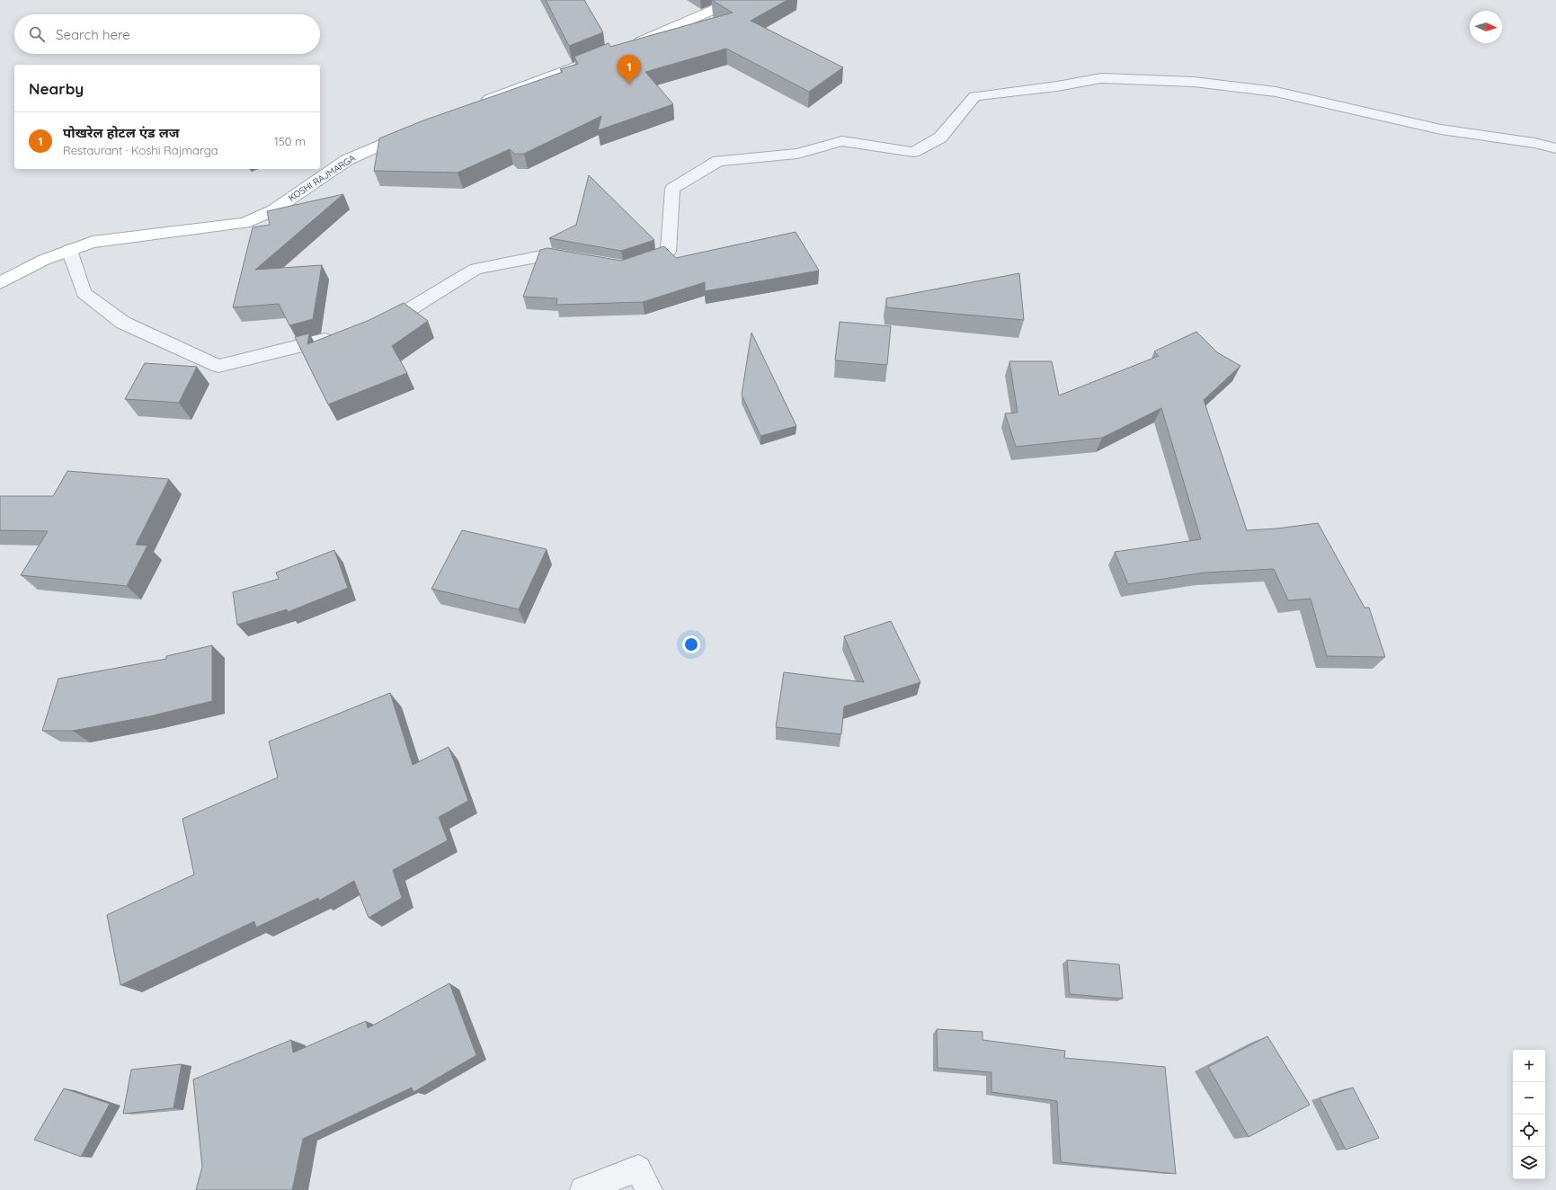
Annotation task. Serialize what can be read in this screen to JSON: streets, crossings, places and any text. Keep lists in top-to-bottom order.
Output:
{
  "streets": {
    "main road": ["KOSHI RAJMARGA"]
  },
  "north": "right",
  "page": {
    "search": "Search here",
    "pins": "1",
    "heading": "Nearby",
    "list": [
      {
        "mark": "1",
        "name": "पोखरेल होटल एंड लज",
        "note": "Restaurant · Koshi Rajmarga",
        "value": "150 m"
      }
    ],
    "map_buttons": ["+", "−"]
  }
}
